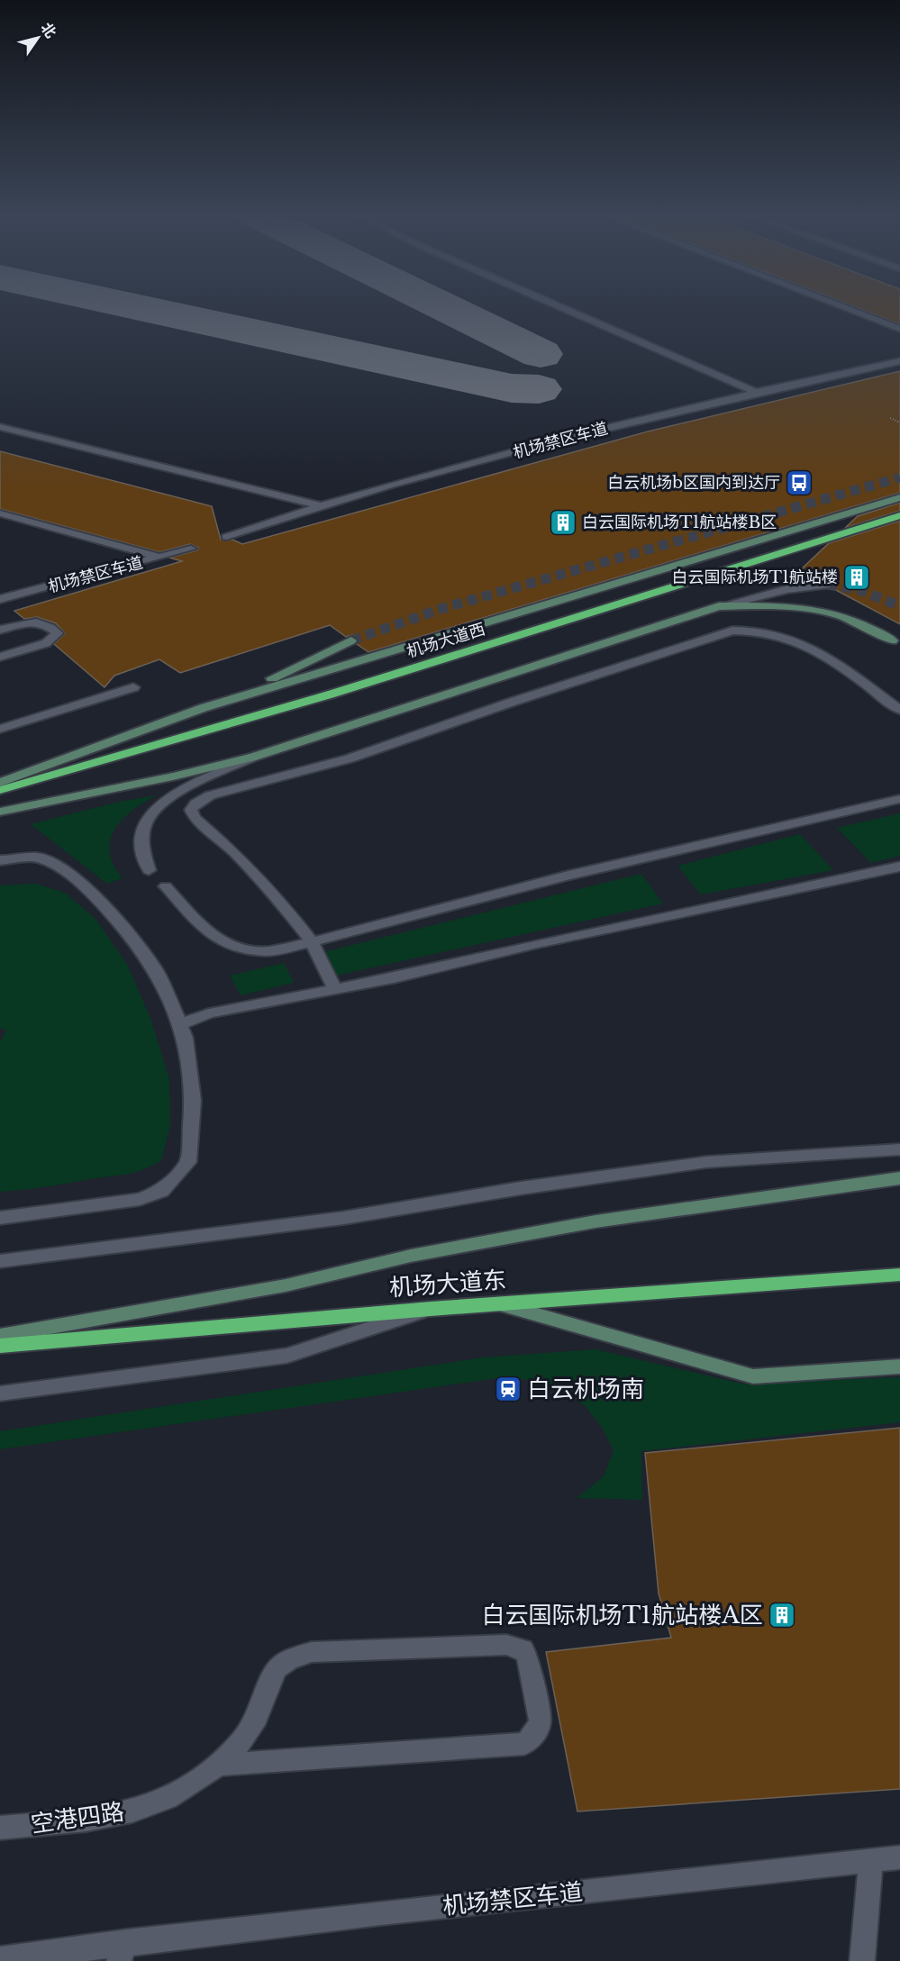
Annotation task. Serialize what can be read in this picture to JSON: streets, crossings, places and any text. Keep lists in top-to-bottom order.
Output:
{
  "streets": {
    "highway": ["机场大道西", "机场大道东"],
    "street": ["机场禁区车道", "空港四路"]
  },
  "places": {
    "bus stop": ["白云机场b区国内到达厅"],
    "building": ["白云国际机场T1航站楼B区", "白云国际机场T1航站楼", "白云国际机场T1航站楼A区"],
    "station": ["白云机场南"]
  },
  "north": "top right"
}
